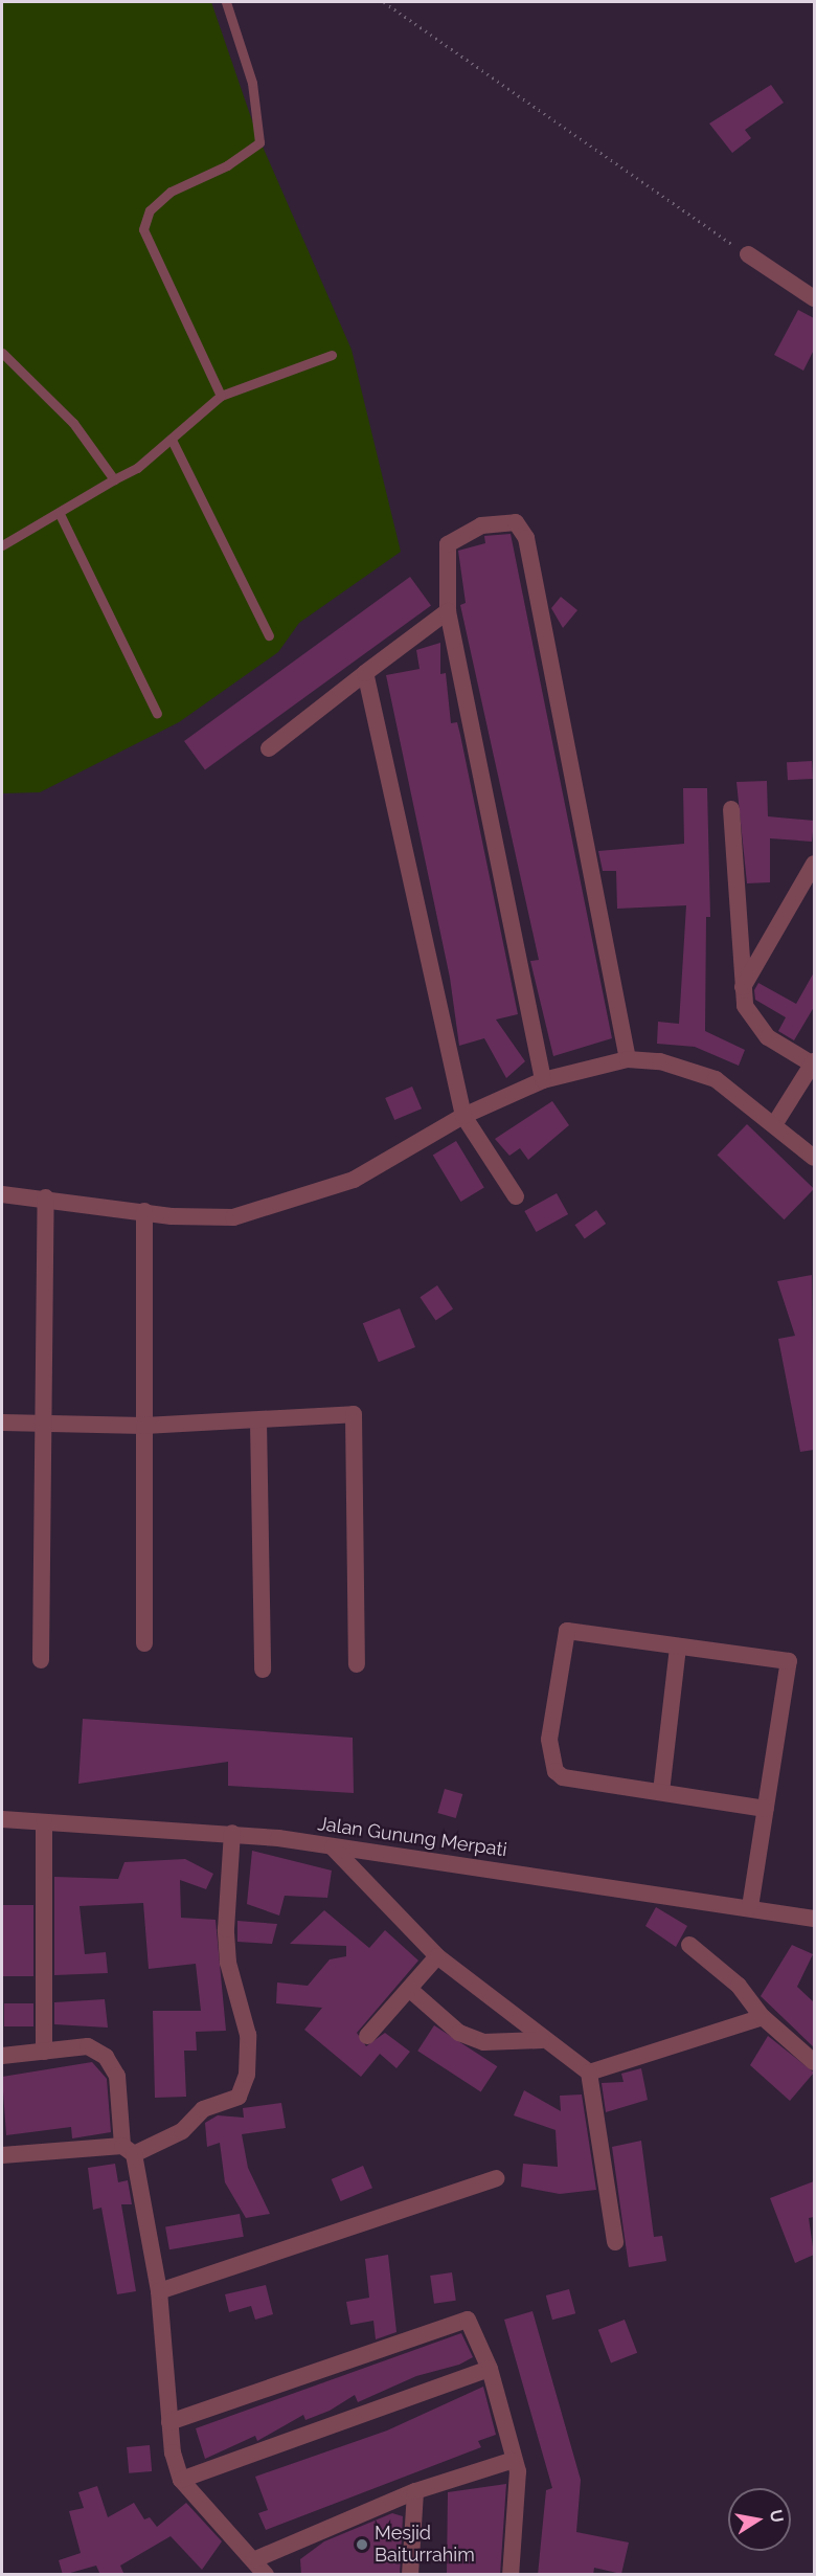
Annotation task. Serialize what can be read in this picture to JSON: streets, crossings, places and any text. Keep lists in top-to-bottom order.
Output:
{
  "streets": {
    "street": ["Jalan Gunung Merpati"]
  },
  "places": ["Mesjid Baiturrahim"],
  "north": "right"
}
